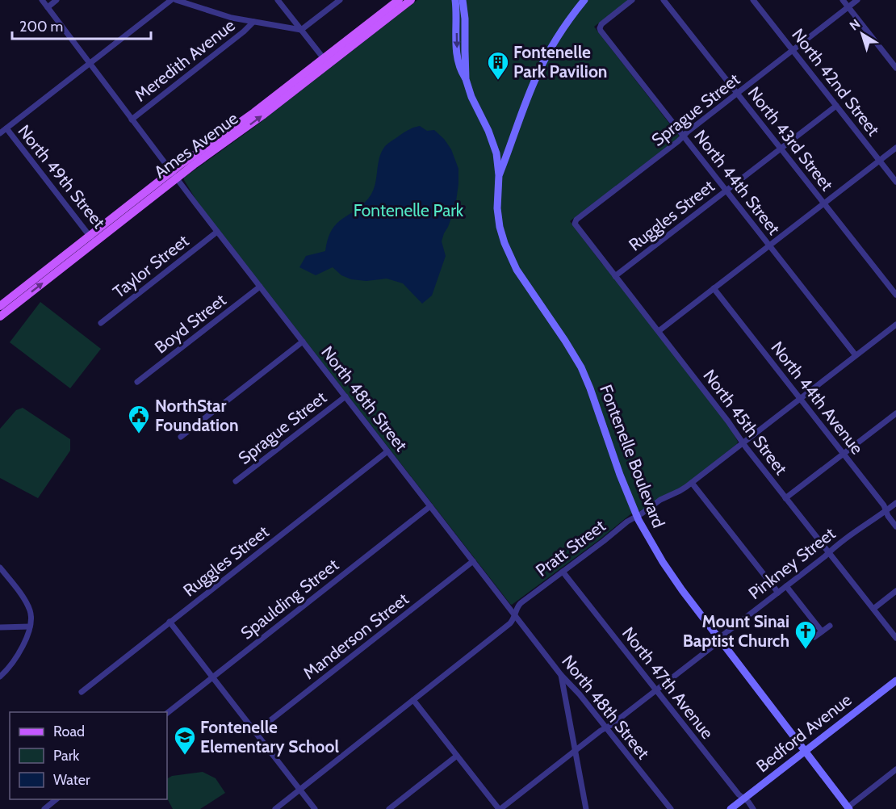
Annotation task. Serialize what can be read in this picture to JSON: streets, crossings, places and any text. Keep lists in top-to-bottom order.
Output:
{
  "streets": {
    "main road": ["Ames Avenue", "Fontenelle Boulevard", "Bedford Avenue"],
    "street": [
      "Meredith Avenue",
      "North 42nd Street",
      "Sprague Street",
      "North 43rd Street",
      "North 49th Street",
      "North 44th Street",
      "Ruggles Street",
      "Taylor Street",
      "Boyd Street",
      "North 44th Avenue",
      "North 48th Street",
      "North 45th Street",
      "Pratt Street",
      "Pinkney Street",
      "Spaulding Street",
      "Manderson Street",
      "North 47th Avenue"
    ]
  },
  "crossings": [
    ["Meredith Avenue", "North 48th Street"],
    ["North 42nd Street", "Sprague Street"],
    ["North 42nd Street", "Ruggles Street"],
    ["Sprague Street", "North 43rd Street"],
    ["Sprague Street", "North 44th Street"],
    ["Sprague Street", "North 48th Street"],
    ["Sprague Street", "North 45th Street"],
    ["North 43rd Street", "Ruggles Street"],
    ["Ames Avenue", "North 49th Street"],
    ["Ames Avenue", "North 48th Street"],
    ["North 44th Street", "Ruggles Street"],
    ["North 44th Street", "Pratt Street"],
    ["Ruggles Street", "North 48th Street"],
    ["Ruggles Street", "North 45th Street"],
    ["Taylor Street", "North 48th Street"],
    ["Boyd Street", "North 48th Street"],
    ["North 44th Avenue", "Pratt Street"],
    ["North 44th Avenue", "Pinkney Street"],
    ["North 48th Street", "Pratt Street"],
    ["North 48th Street", "Pinkney Street"],
    ["North 48th Street", "Spaulding Street"],
    ["North 48th Street", "Manderson Street"],
    ["North 45th Street", "Pratt Street"],
    ["North 45th Street", "Pinkney Street"],
    ["Fontenelle Boulevard", "Pratt Street"],
    ["Fontenelle Boulevard", "Pinkney Street"],
    ["Fontenelle Boulevard", "Bedford Avenue"],
    ["Pratt Street", "North 47th Avenue"],
    ["Pinkney Street", "North 47th Avenue"],
    ["North 47th Avenue", "Bedford Avenue"]
  ],
  "parks": ["Fontenelle Park"],
  "places": {
    "building": ["Fontenelle Park Pavilion"],
    "public building": ["NorthStar Foundation"],
    "church": ["Mount Sinai Baptist Church"],
    "school or university": ["Fontenelle Elementary School"]
  },
  "legend": ["Road", "Park", "Water"],
  "scale_bar": "200 m",
  "north": "top left"
}
